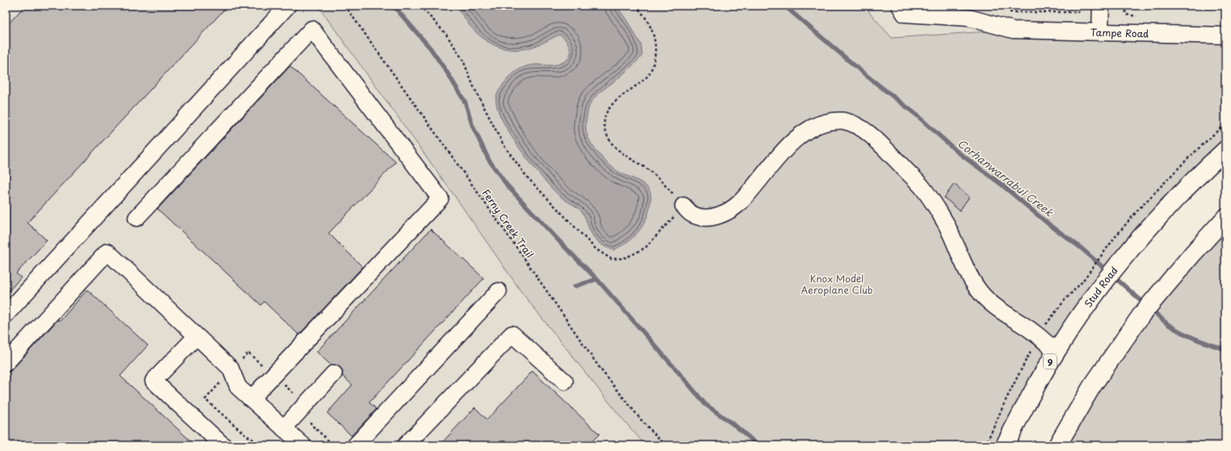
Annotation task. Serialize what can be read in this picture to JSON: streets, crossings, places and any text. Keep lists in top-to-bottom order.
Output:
{
  "streets": {
    "highway": ["Stud Road", "9"],
    "street": ["Tampe Road"],
    "path": ["Ferny Creek Trail"]
  },
  "water": ["Corhanwarrabul Creek"],
  "parks": ["Knox Model Aeroplane Club"]
}
